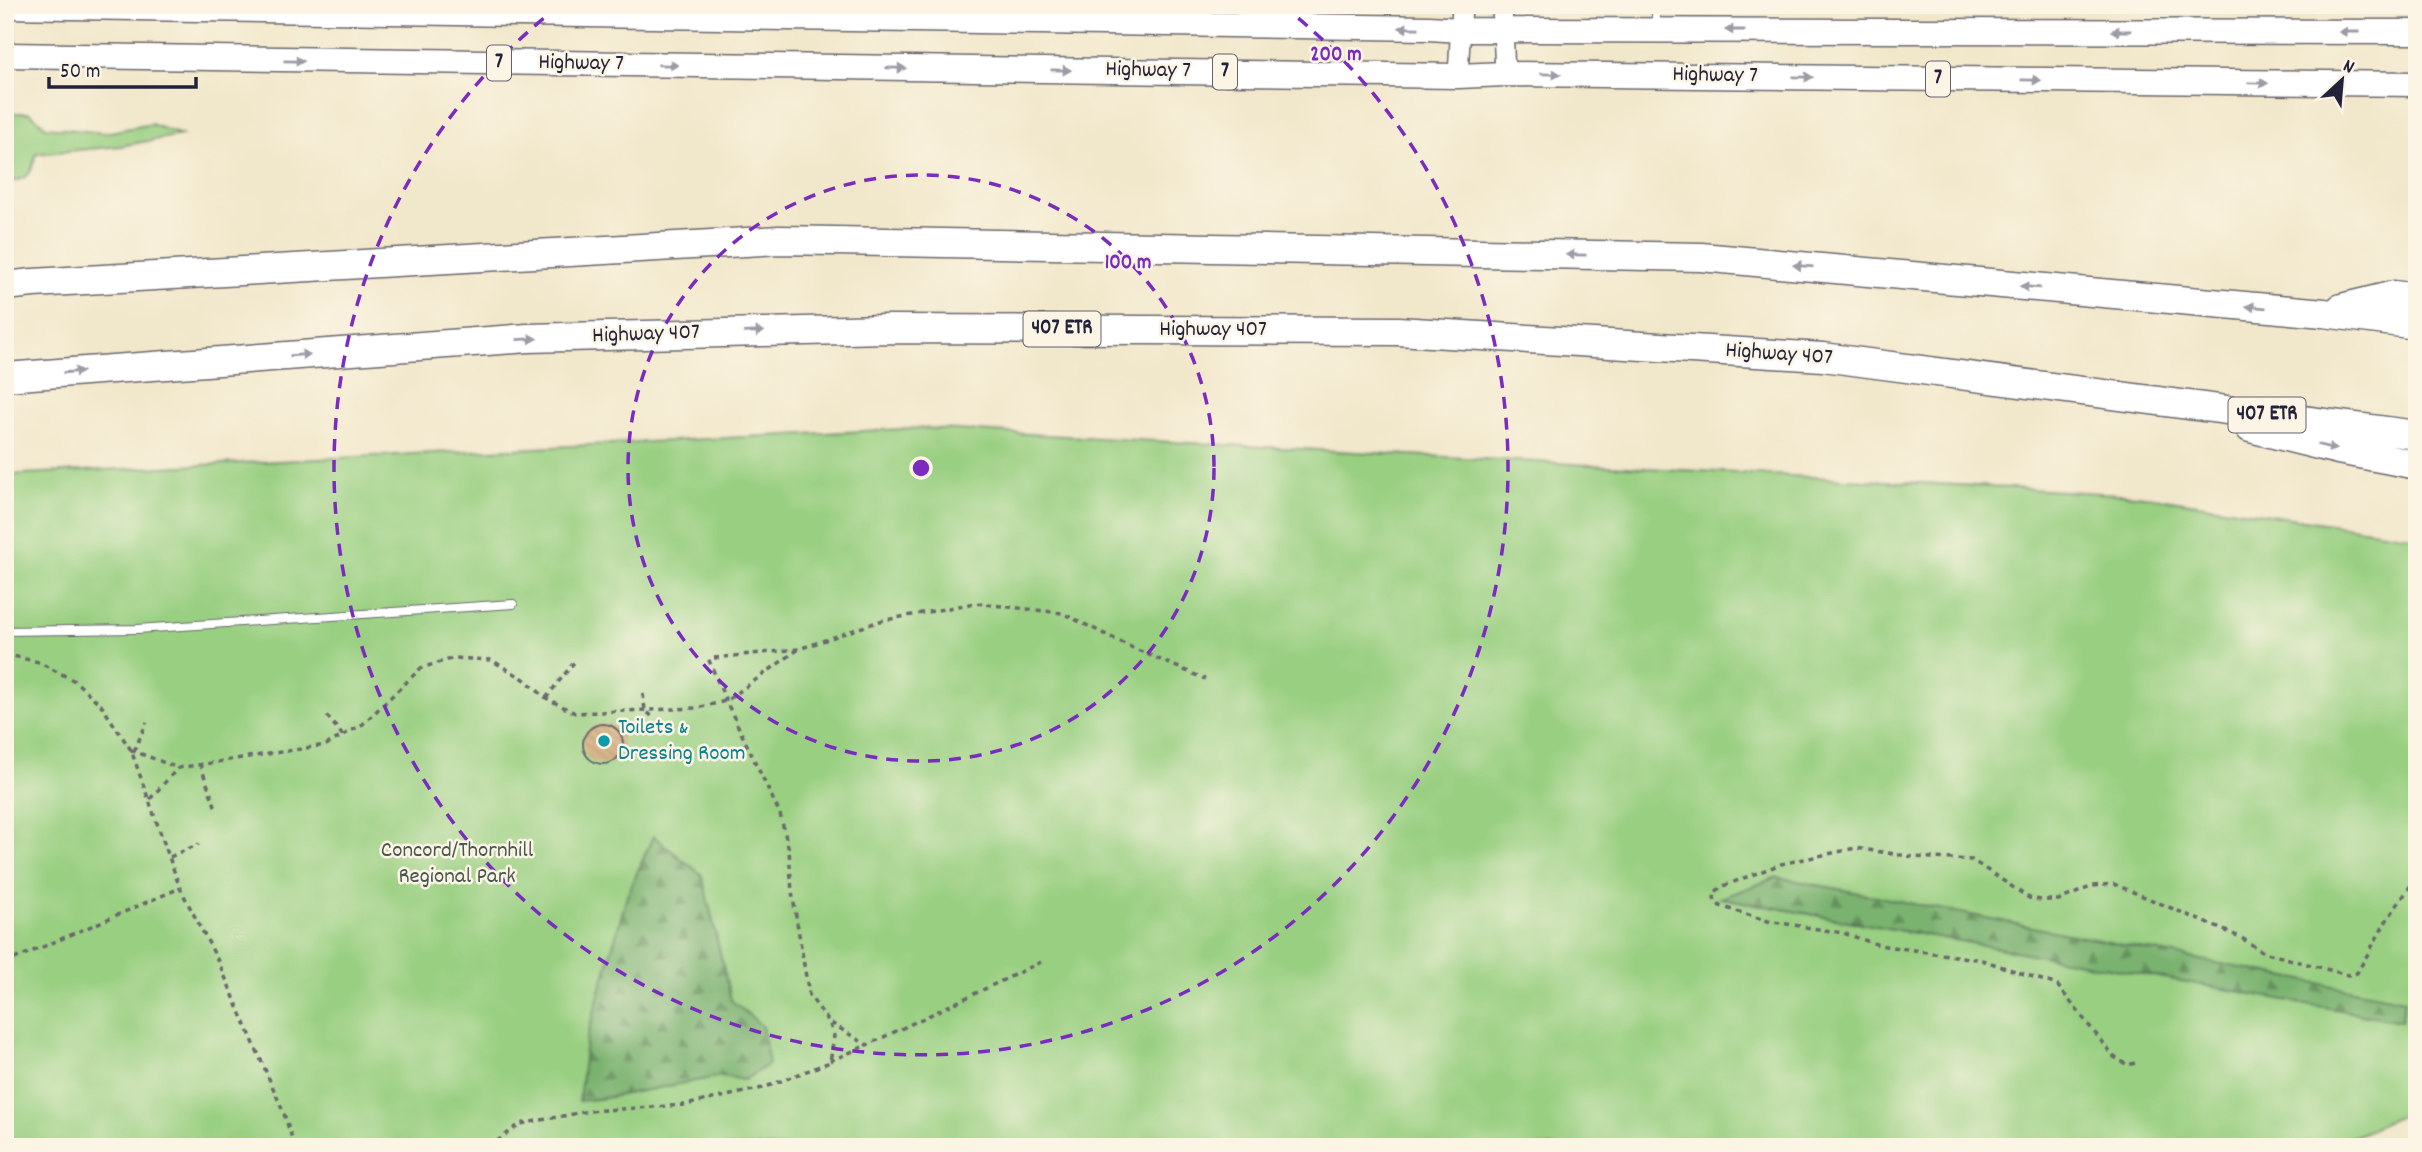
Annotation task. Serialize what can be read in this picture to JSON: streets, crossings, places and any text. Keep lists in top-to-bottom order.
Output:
{
  "streets": {
    "highway": ["407 ETR", "Highway 407"],
    "main road": ["7", "Highway 7"]
  },
  "parks": ["Concord/Thornhill Regional Park"],
  "places": ["Toilets & Dressing Room"],
  "scale_bar": "50 m",
  "north": "top right",
  "rings": ["200 m", "100 m"]
}
